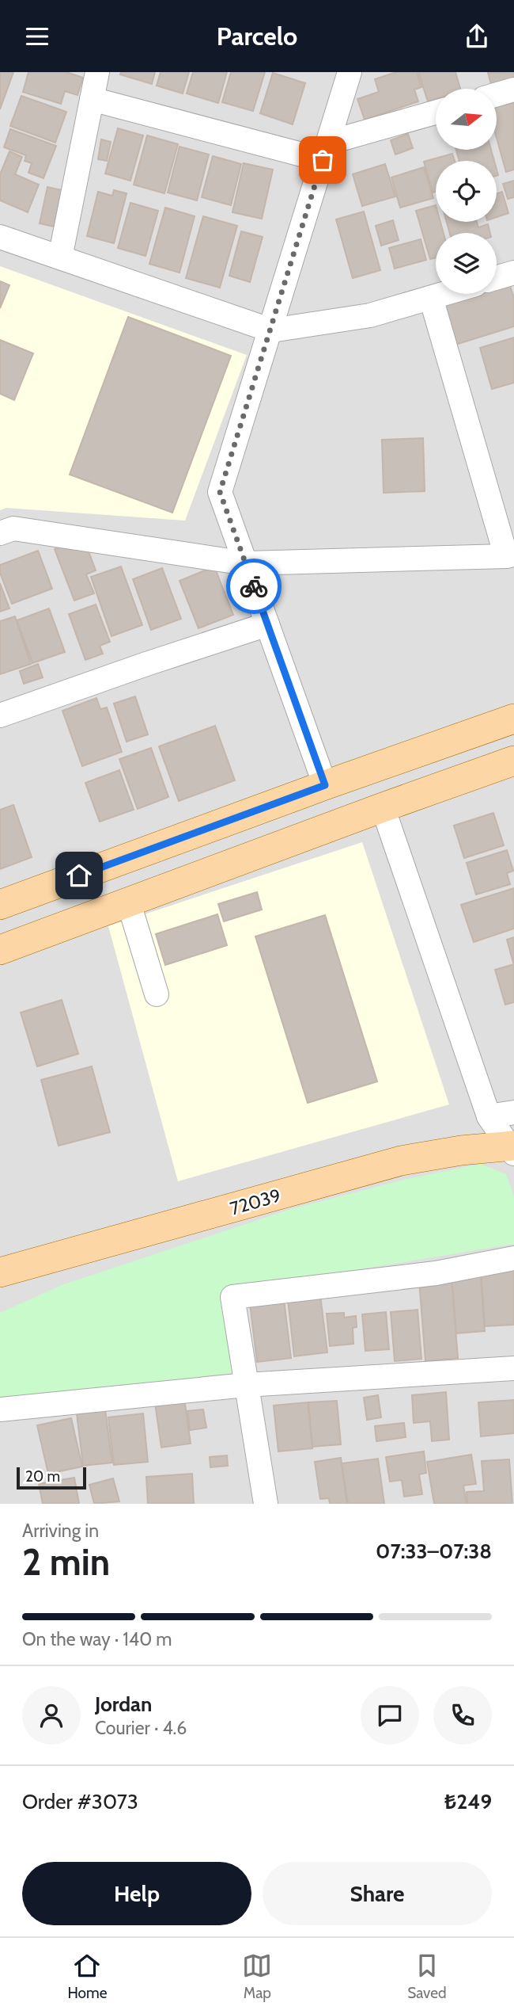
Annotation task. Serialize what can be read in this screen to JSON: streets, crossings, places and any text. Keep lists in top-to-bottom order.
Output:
{
  "streets": {
    "main road": ["72039"]
  },
  "scale_bar": "20 m",
  "north": "right",
  "page": {
    "header": "Parcelo",
    "scale": "20 m",
    "heading": ["2 min", "Arriving in", "07:33–07:38"],
    "panel": [
      "Jordan",
      "Courier · 4.6",
      "Order #3073",
      "₺249"
    ],
    "bar": "On the way · 140 m",
    "buttons": ["Help", "Share"],
    "tabs": ["Home", "Map", "Saved"]
  }
}
